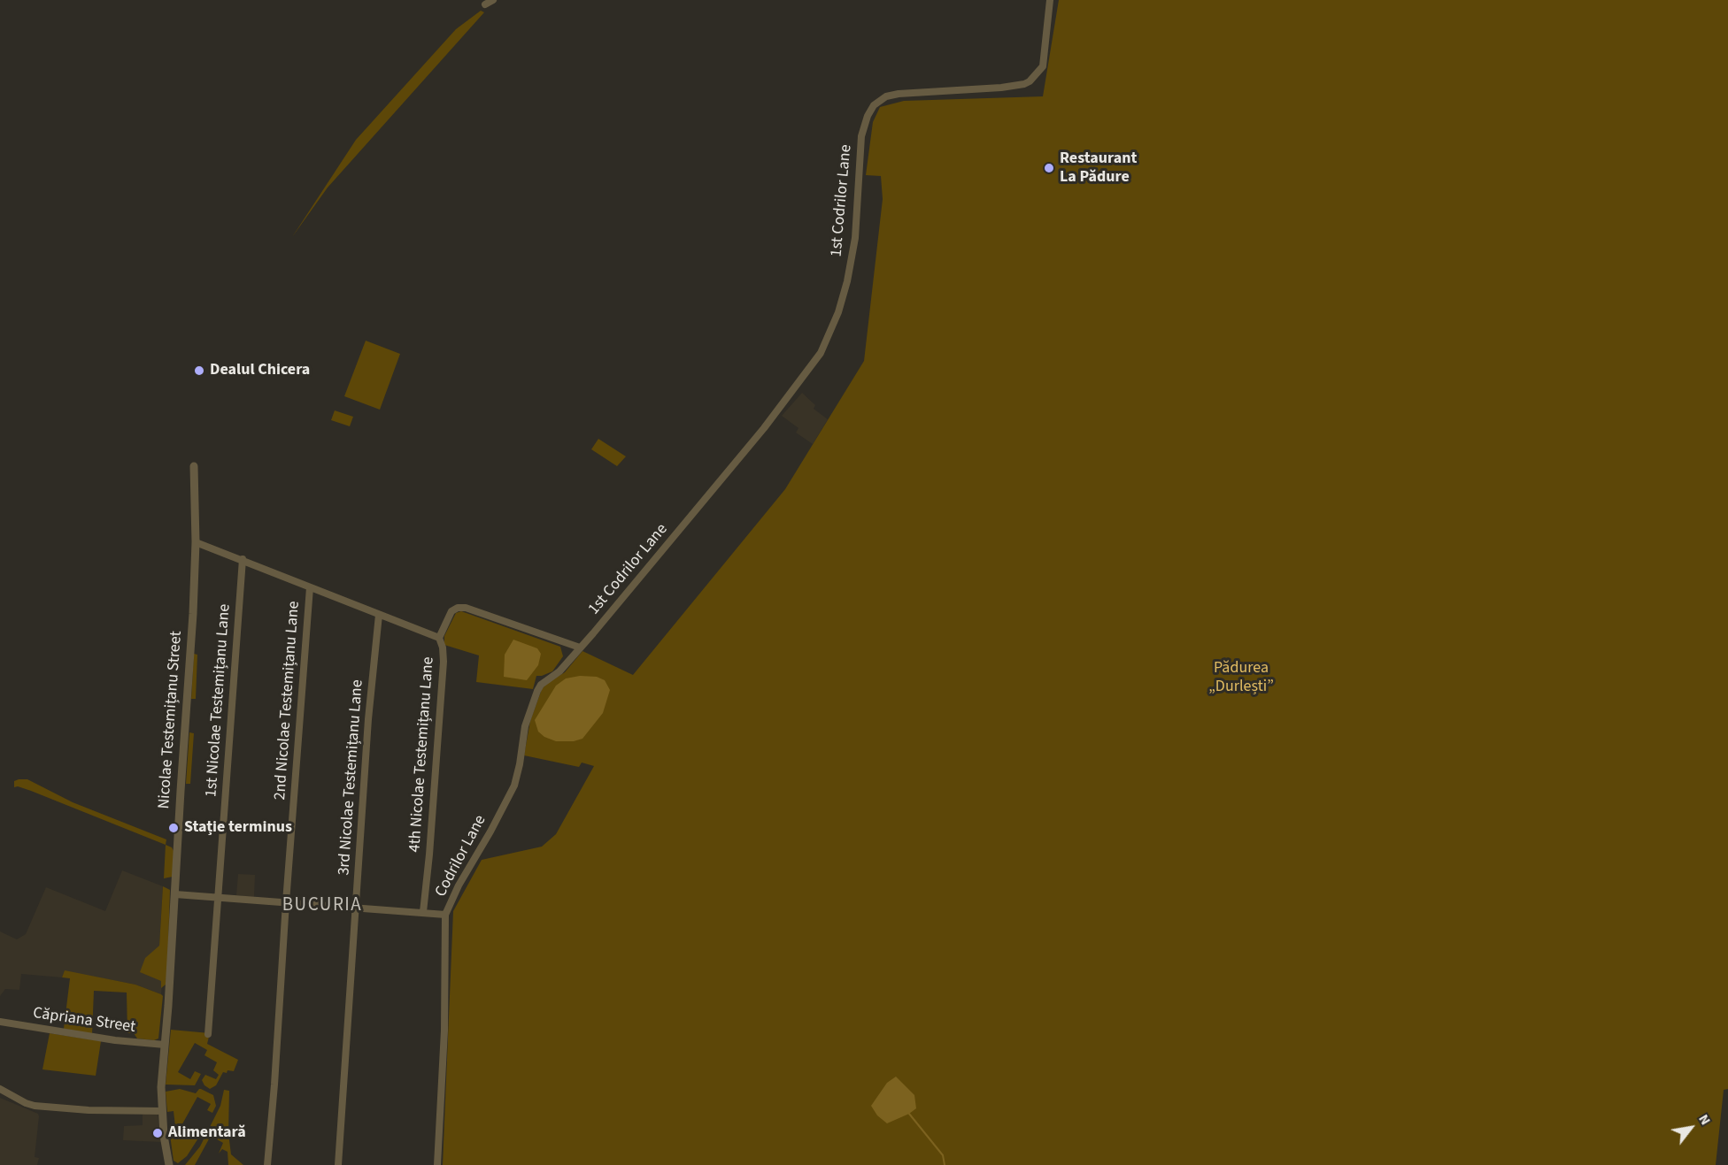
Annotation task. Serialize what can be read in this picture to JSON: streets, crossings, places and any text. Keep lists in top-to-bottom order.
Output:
{
  "streets": {
    "street": [
      "1st Codrilor Lane",
      "1st Nicolae Testemițanu Lane",
      "2nd Nicolae Testemițanu Lane",
      "Nicolae Testemițanu Street",
      "4th Nicolae Testemițanu Lane",
      "3rd Nicolae Testemițanu Lane",
      "Codrilor Lane",
      "Căpriana Street"
    ]
  },
  "crossings": [
    ["1st Codrilor Lane", "4th Nicolae Testemițanu Lane"],
    ["1st Codrilor Lane", "Codrilor Lane"],
    ["Nicolae Testemițanu Street", "Căpriana Street"],
    ["4th Nicolae Testemițanu Lane", "Codrilor Lane"]
  ],
  "districts": ["BUCURIA"],
  "parks": ["Pădurea „Durlești”"],
  "places": [
    "Restaurant La Pădure",
    "Dealul Chicera",
    "Stație terminus",
    "Alimentară"
  ],
  "north": "top right"
}
